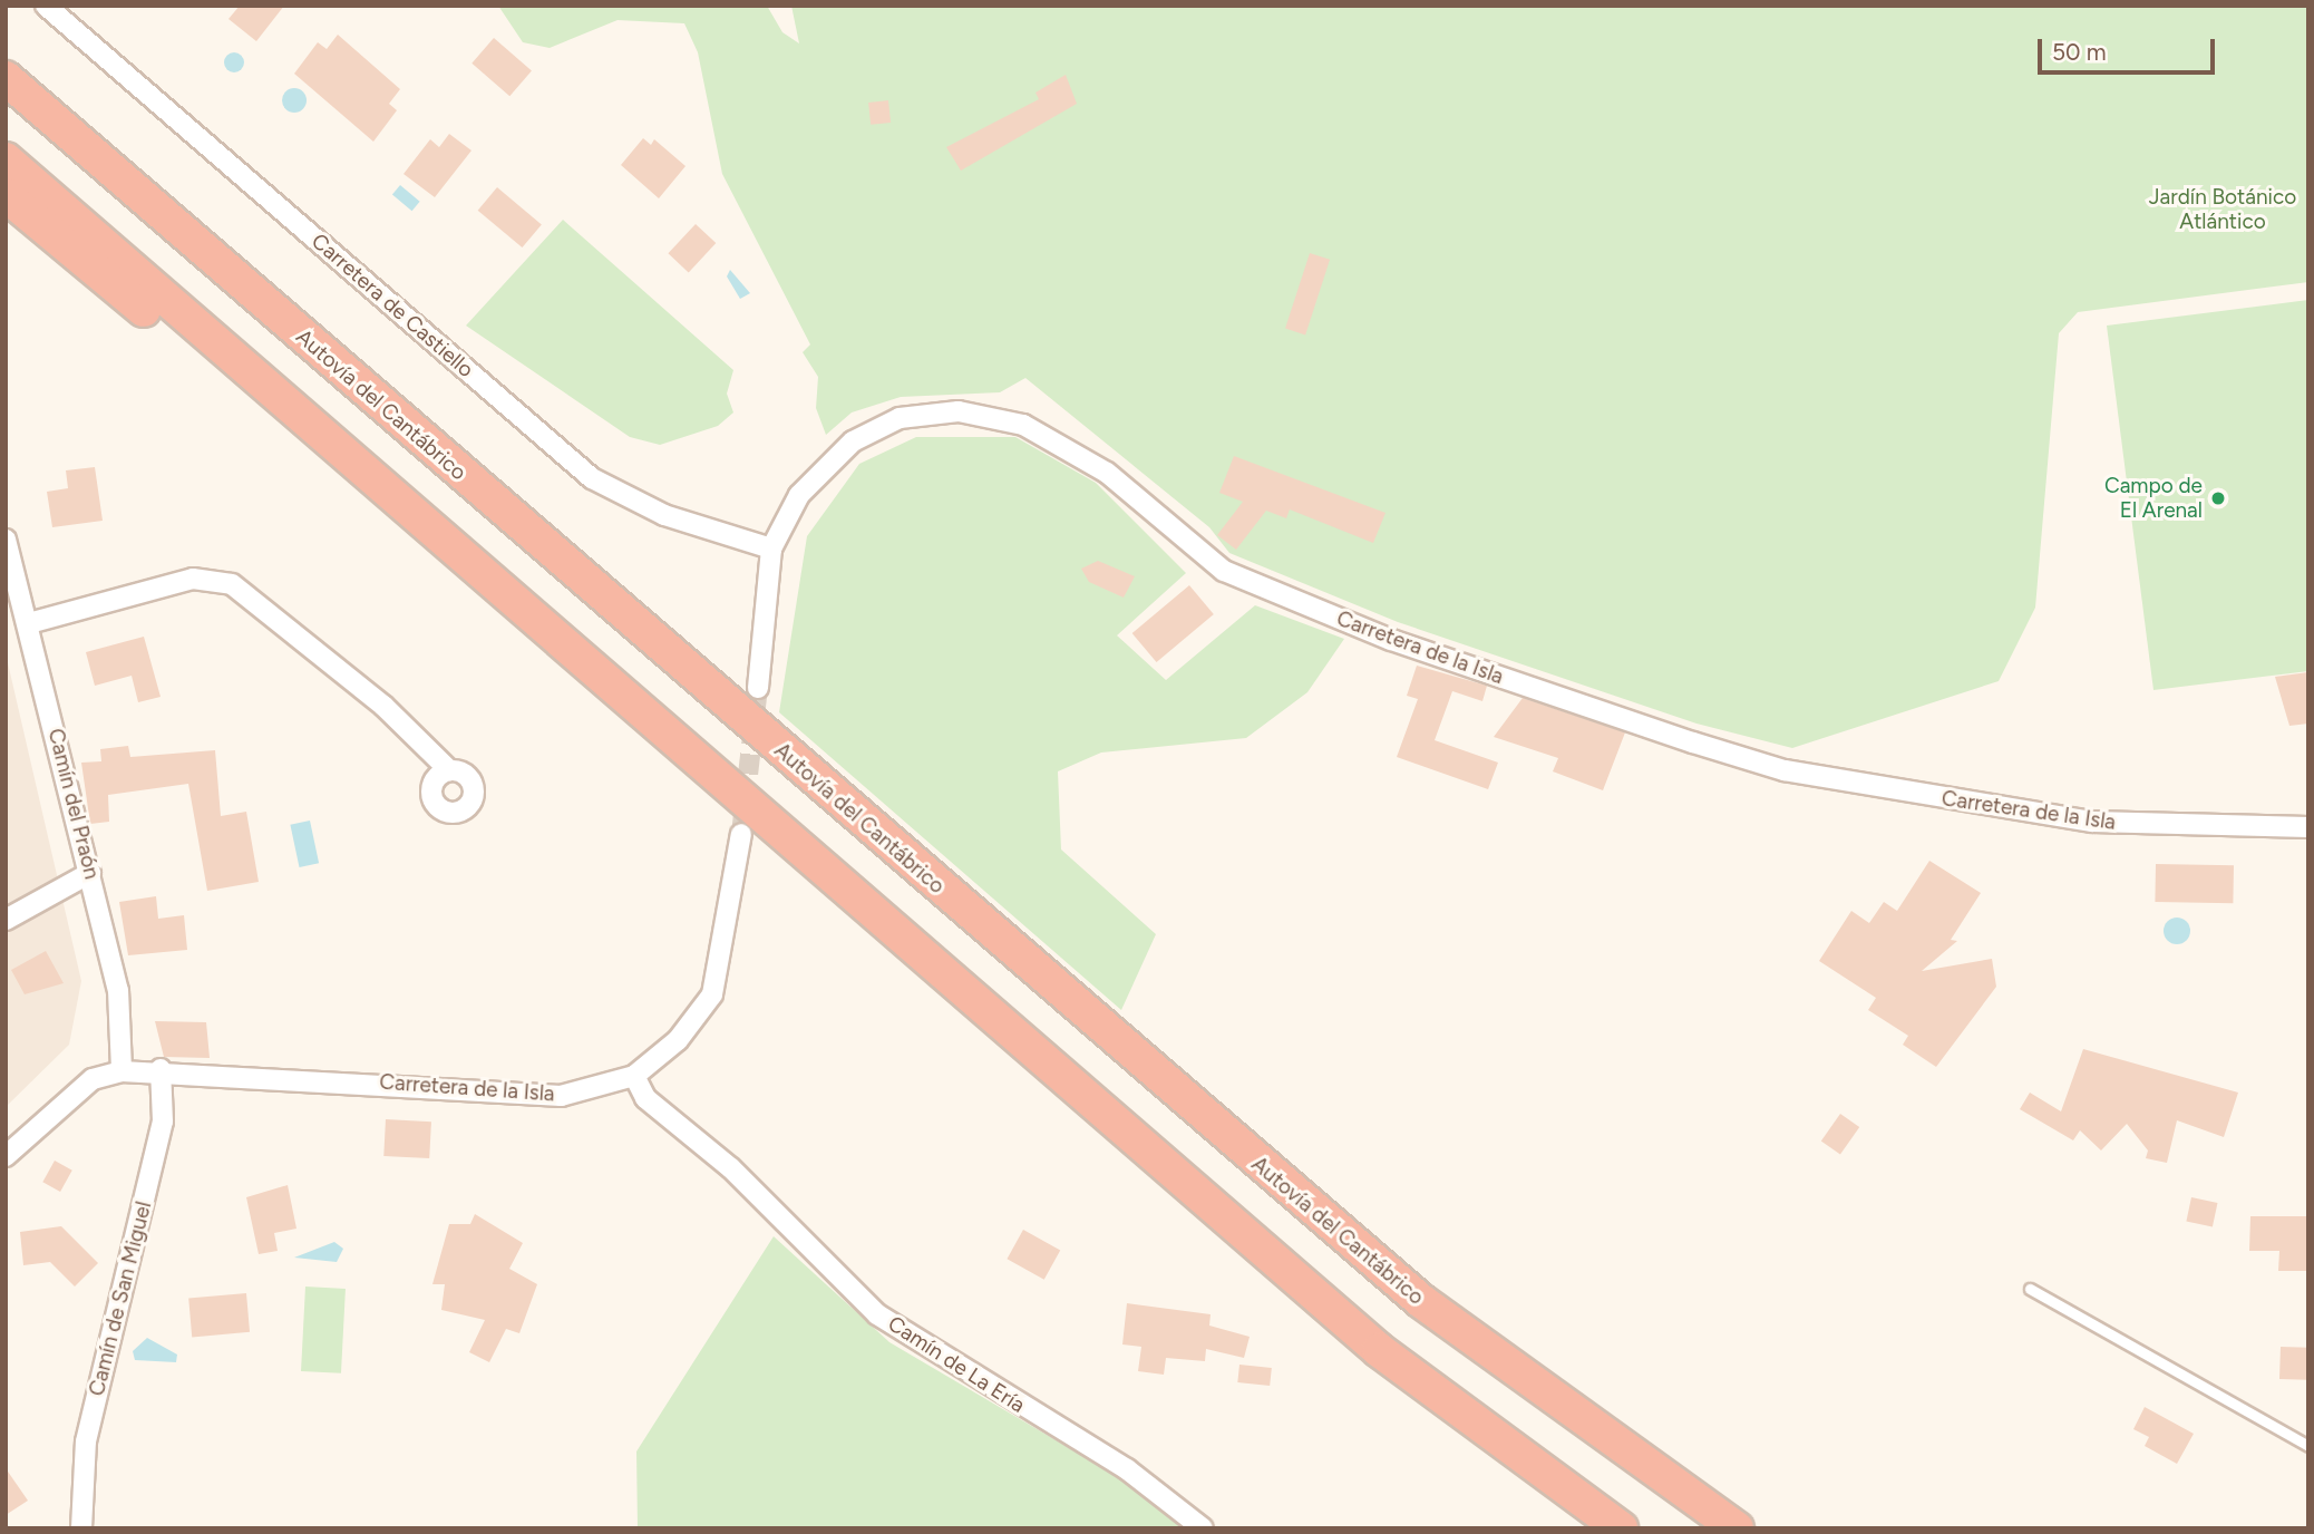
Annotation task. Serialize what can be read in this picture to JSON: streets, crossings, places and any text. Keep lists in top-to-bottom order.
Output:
{
  "streets": {
    "highway": ["Autovía del Cantábrico"],
    "street": [
      "Carretera de Castiello",
      "Carretera de la Isla",
      "Camín del Praón",
      "Camín de San Miguel",
      "Camín de La Ería"
    ]
  },
  "crossings": [
    ["Carretera de Castiello", "Carretera de la Isla"],
    ["Carretera de la Isla", "Camín del Praón"],
    ["Carretera de la Isla", "Camín de San Miguel"],
    ["Carretera de la Isla", "Camín de La Ería"]
  ],
  "parks": ["Jardín Botánico Atlántico"],
  "places": ["Campo de El Arenal"],
  "scale_bar": "50 m"
}
